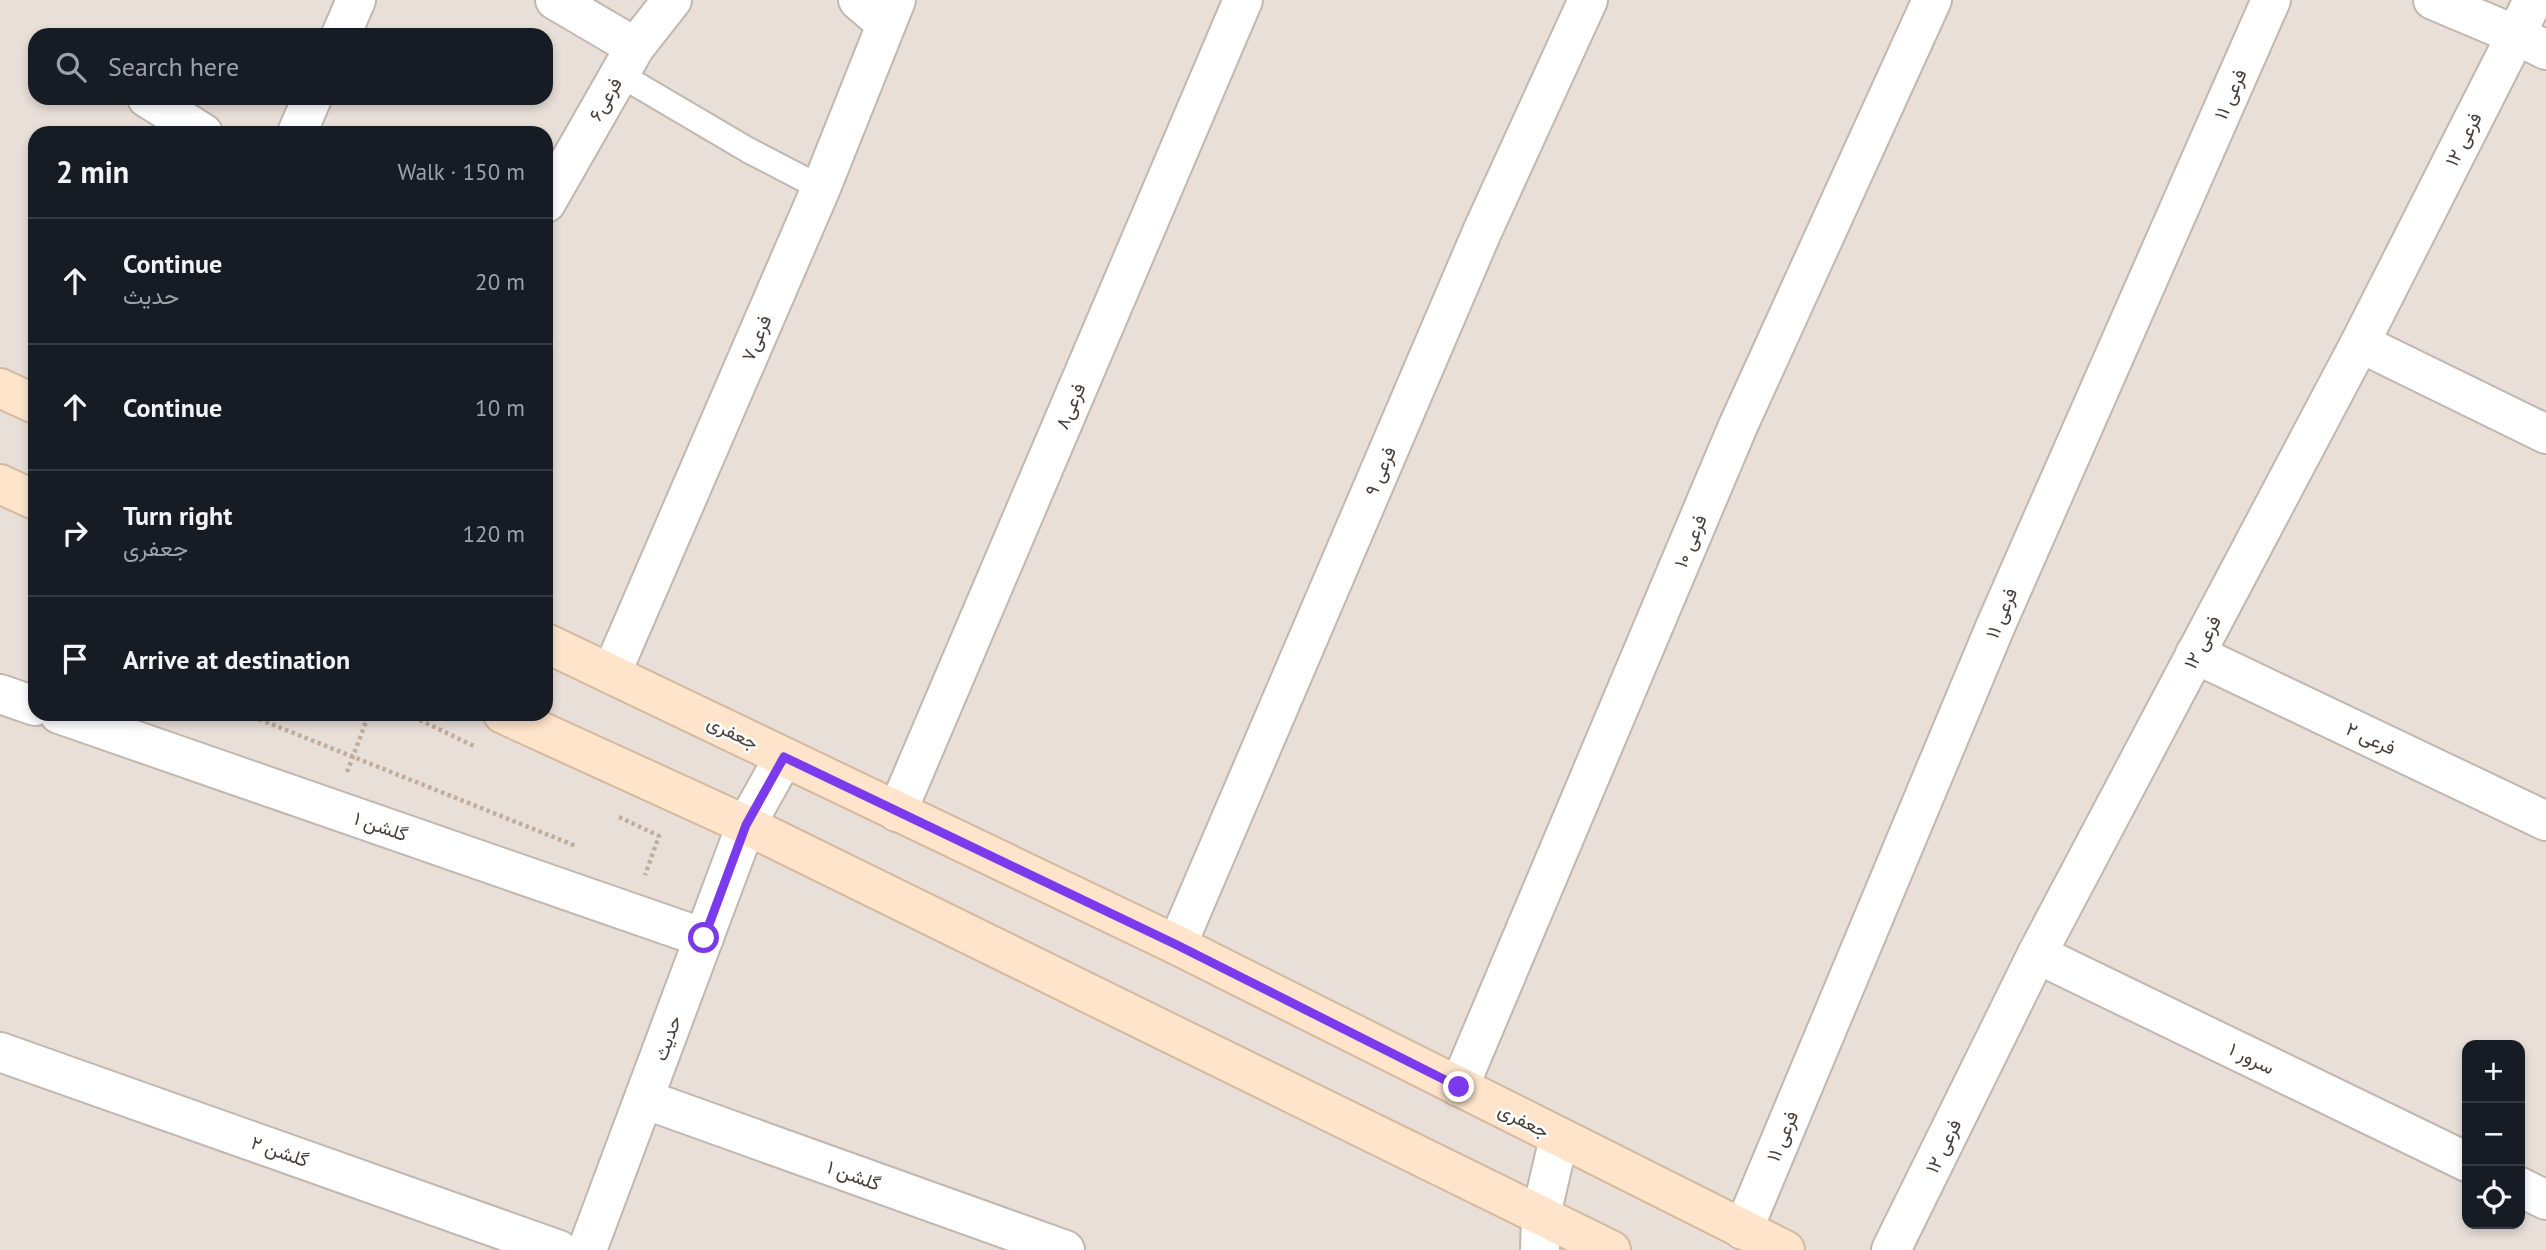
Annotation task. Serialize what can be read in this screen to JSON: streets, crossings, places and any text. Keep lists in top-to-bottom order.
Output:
{
  "streets": {
    "main road": ["جعفری"],
    "street": [
      "فرعی ۱۱",
      "فرعی۶",
      "فرعی ۱۲",
      "فرعی۷",
      "فرعی۸",
      "فرعی ۹",
      "فرعی ۱۰",
      "فرعی ۲",
      "گلشن ۱",
      "حدیث",
      "سرور ۱",
      "گلشن ۲"
    ]
  },
  "crossings": [
    ["فرعی ۱۱", "جعفری"],
    ["فرعی ۱۲", "فرعی ۲"],
    ["فرعی ۱۲", "سرور ۱"],
    ["فرعی۷", "جعفری"],
    ["فرعی۸", "جعفری"],
    ["فرعی ۹", "جعفری"],
    ["فرعی ۱۰", "جعفری"],
    ["جعفری", "حدیث"],
    ["گلشن ۱", "حدیث"]
  ],
  "page": {
    "search": "Search here",
    "heading": ["2 min", "Walk · 150 m"],
    "list": [
      ["Continue", "حدیث", "20 m"],
      ["Continue", "10 m"],
      ["Turn right", "جعفری", "120 m"],
      "Arrive at destination"
    ],
    "map_buttons": ["+", "−"]
  }
}
